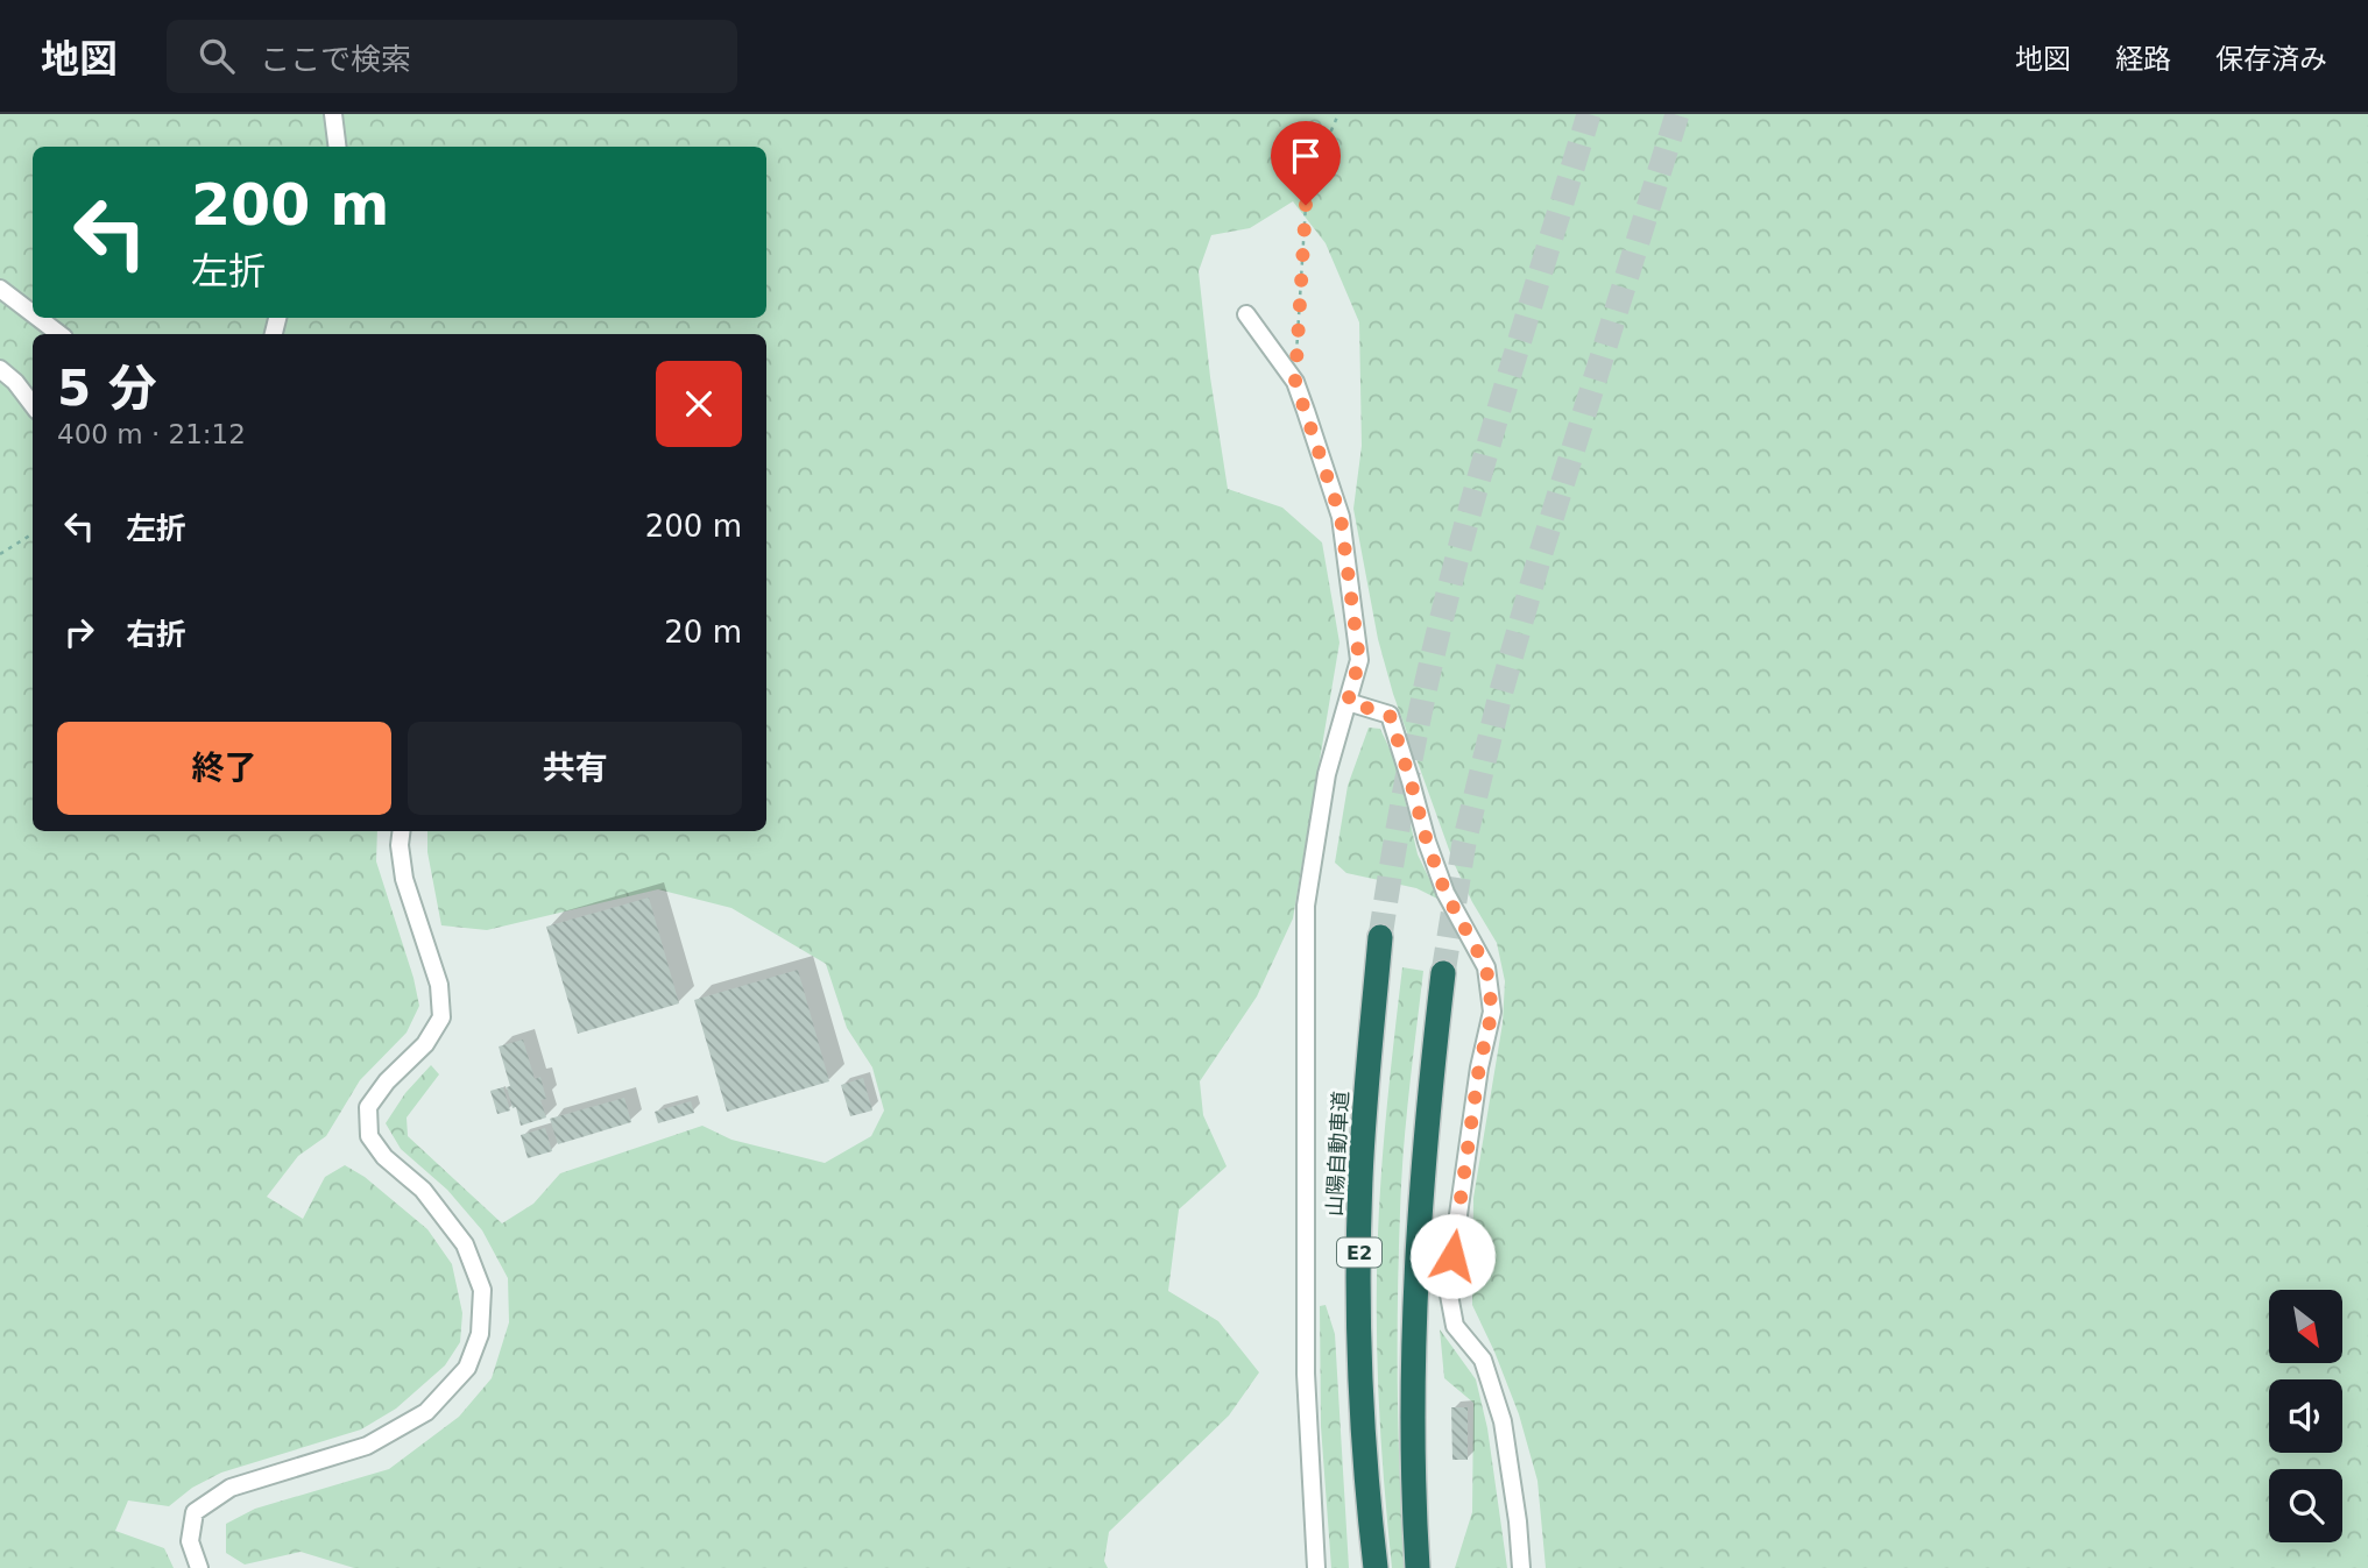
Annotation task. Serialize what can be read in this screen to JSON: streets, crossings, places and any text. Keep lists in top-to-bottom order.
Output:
{
  "streets": {
    "highway": ["山陽自動車道", "E2"]
  },
  "north": "bottom right",
  "page": {
    "header": "地図",
    "search": "ここで検索",
    "nav": ["地図", "経路", "保存済み"],
    "turn": ["200 m", "左折"],
    "heading": ["5 分", "400 m · 21:12"],
    "list": [
      {
        "name": "左折",
        "value": "200 m"
      },
      {
        "name": "右折",
        "value": "20 m"
      }
    ],
    "buttons": ["終了", "共有"]
  }
}
